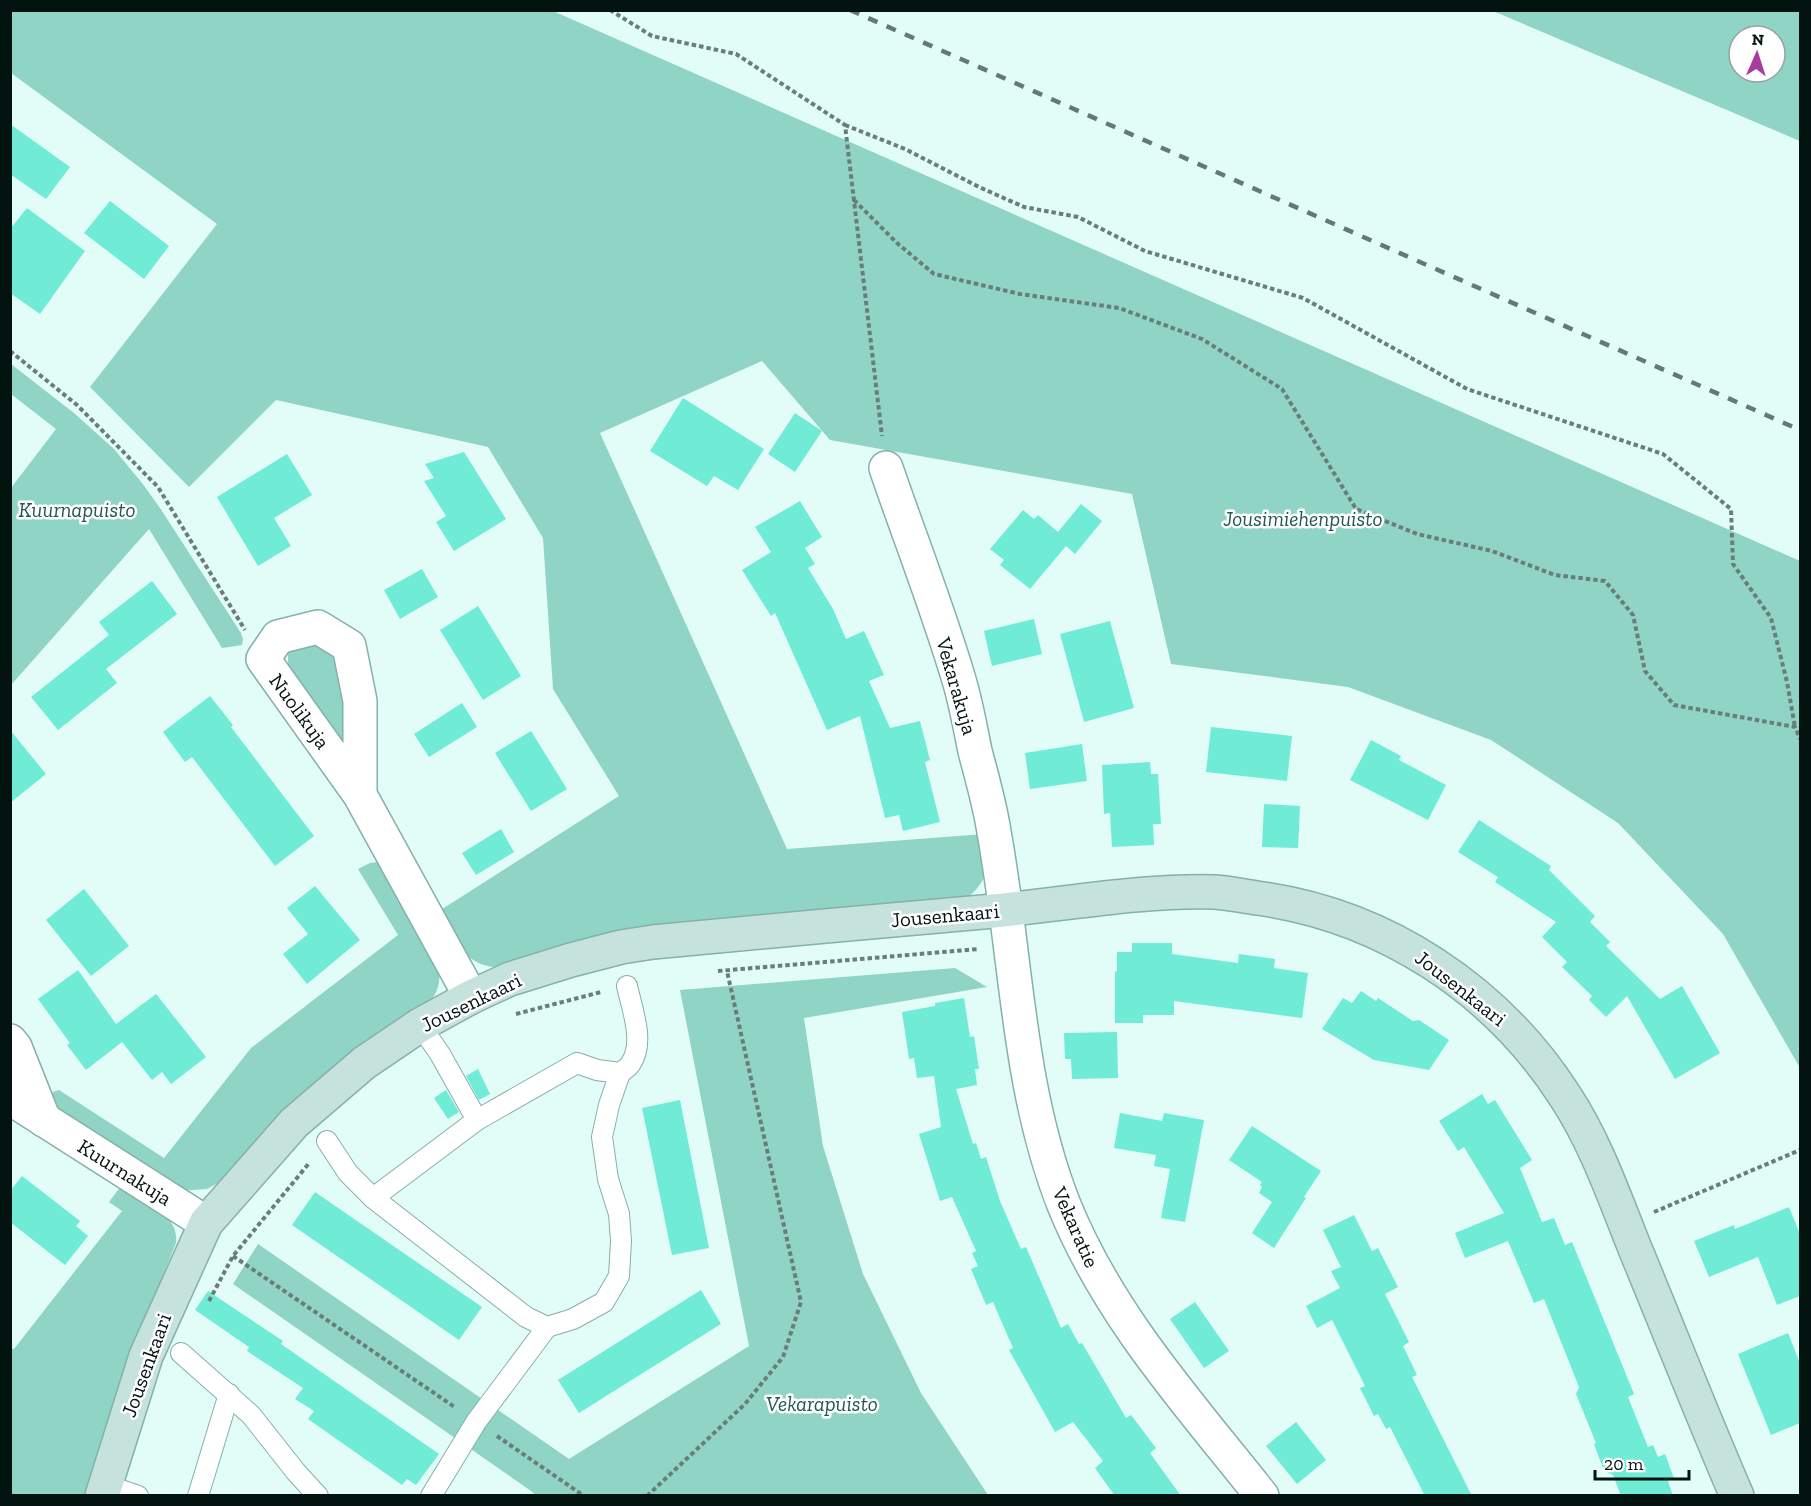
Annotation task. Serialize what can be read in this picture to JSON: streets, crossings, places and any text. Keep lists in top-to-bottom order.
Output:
{
  "streets": {
    "street": [
      "Vekarakuja",
      "Nuolikuja",
      "Jousenkaari",
      "Kuurnakuja",
      "Vekaratie"
    ]
  },
  "crossings": [
    ["Vekarakuja", "Jousenkaari"],
    ["Vekarakuja", "Vekaratie"],
    ["Nuolikuja", "Jousenkaari"],
    ["Jousenkaari", "Kuurnakuja"],
    ["Jousenkaari", "Vekaratie"]
  ],
  "parks": ["Kuurnapuisto", "Jousimiehenpuisto", "Vekarapuisto"],
  "scale_bar": "20 m",
  "north": "top"
}
